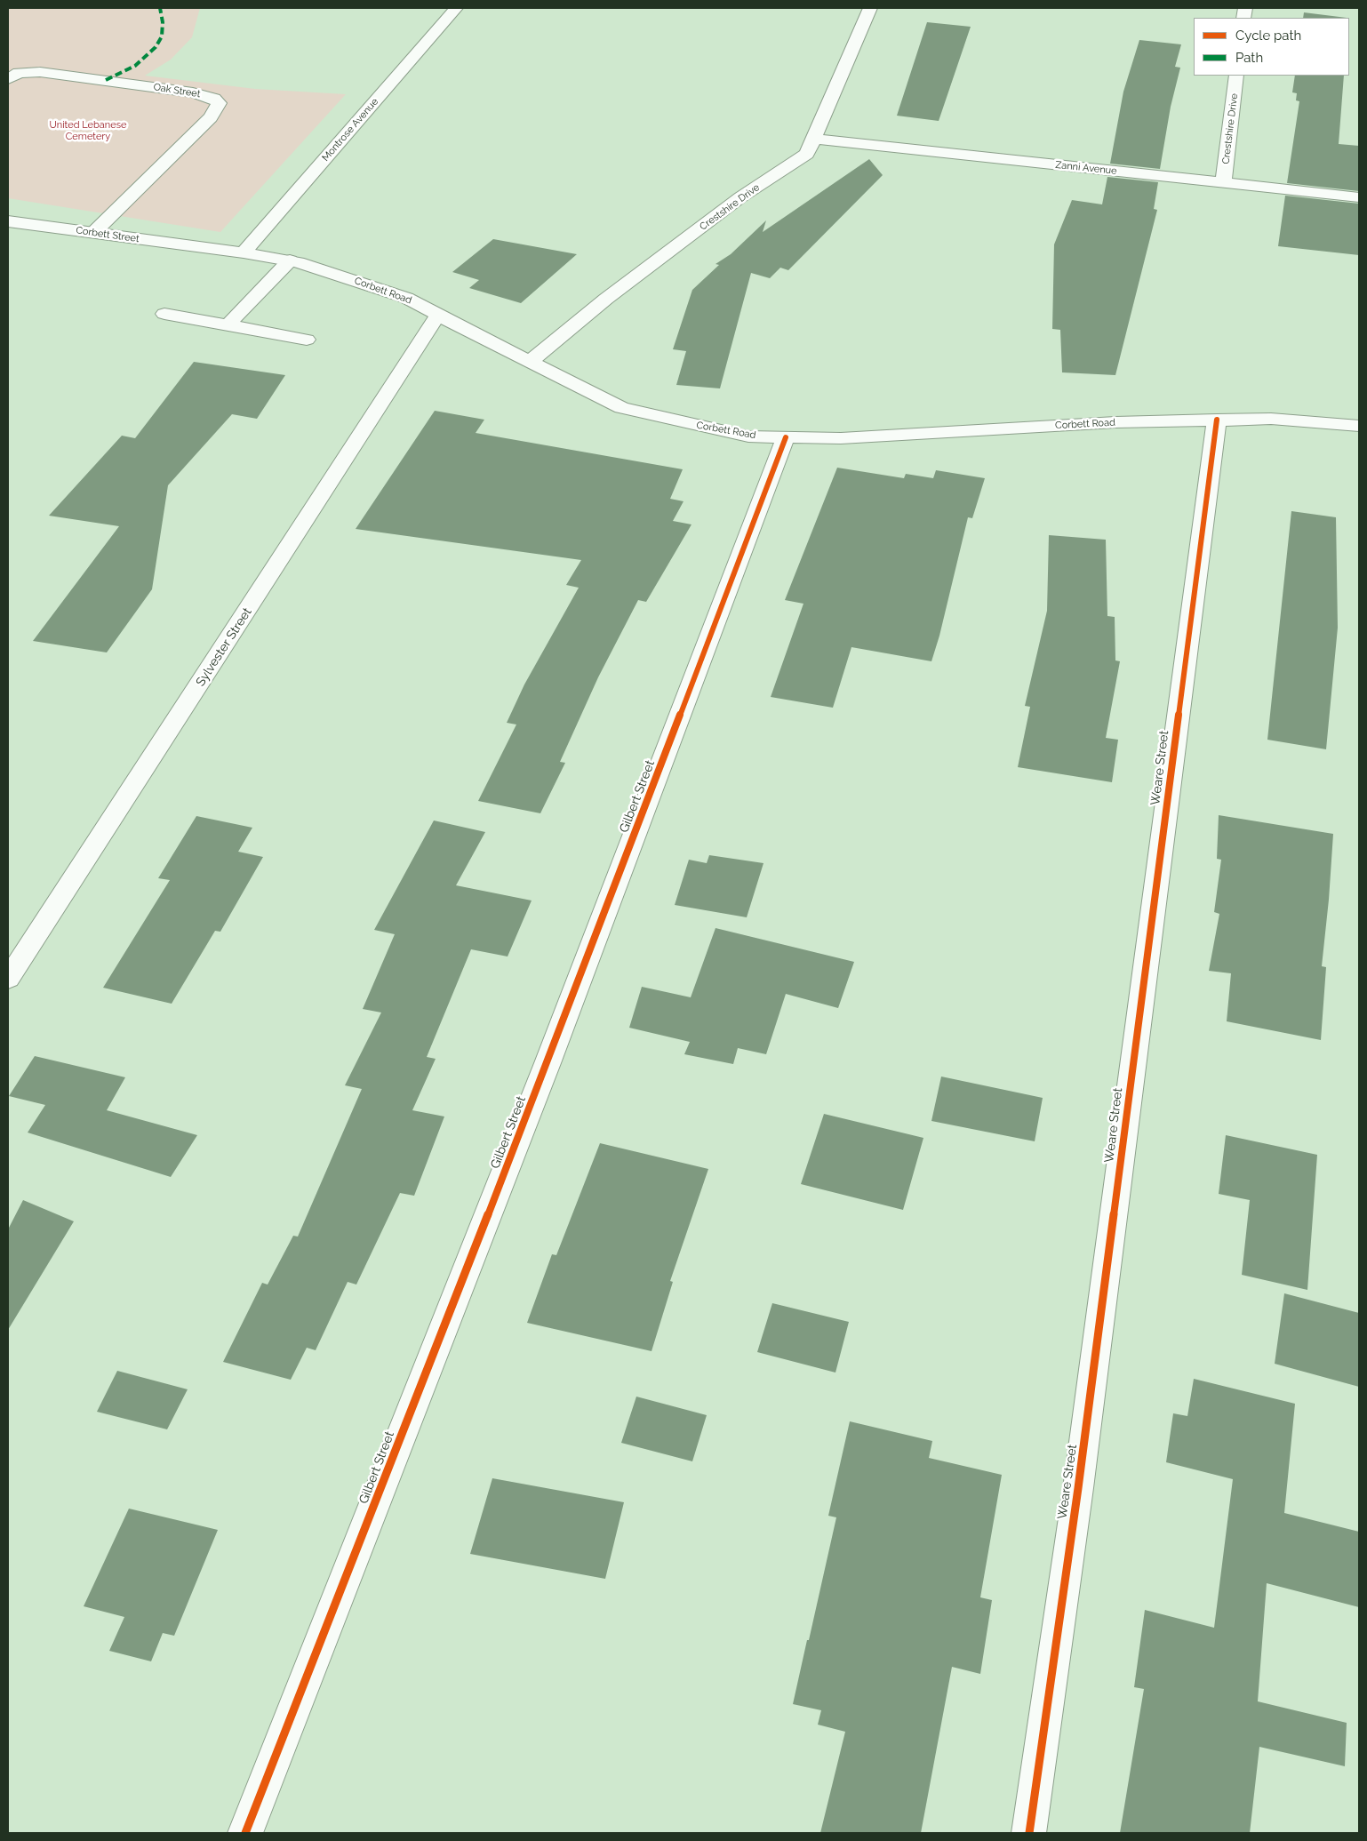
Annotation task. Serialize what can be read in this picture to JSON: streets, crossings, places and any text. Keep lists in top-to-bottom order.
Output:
{
  "streets": {
    "street": [
      "Oak Street",
      "Crestshire Drive",
      "Montrose Avenue",
      "Zanni Avenue",
      "Corbett Street",
      "Corbett Road",
      "Sylvester Street",
      "Weare Street",
      "Gilbert Street"
    ]
  },
  "crossings": [
    ["Oak Street", "Corbett Street"],
    ["Crestshire Drive", "Zanni Avenue"],
    ["Crestshire Drive", "Corbett Road"],
    ["Montrose Avenue", "Corbett Road"],
    ["Corbett Street", "Corbett Road"],
    ["Corbett Road", "Sylvester Street"],
    ["Corbett Road", "Weare Street"],
    ["Corbett Road", "Gilbert Street"]
  ],
  "parks": ["United Lebanese Cemetery"],
  "legend": ["Cycle path", "Path"]
}
